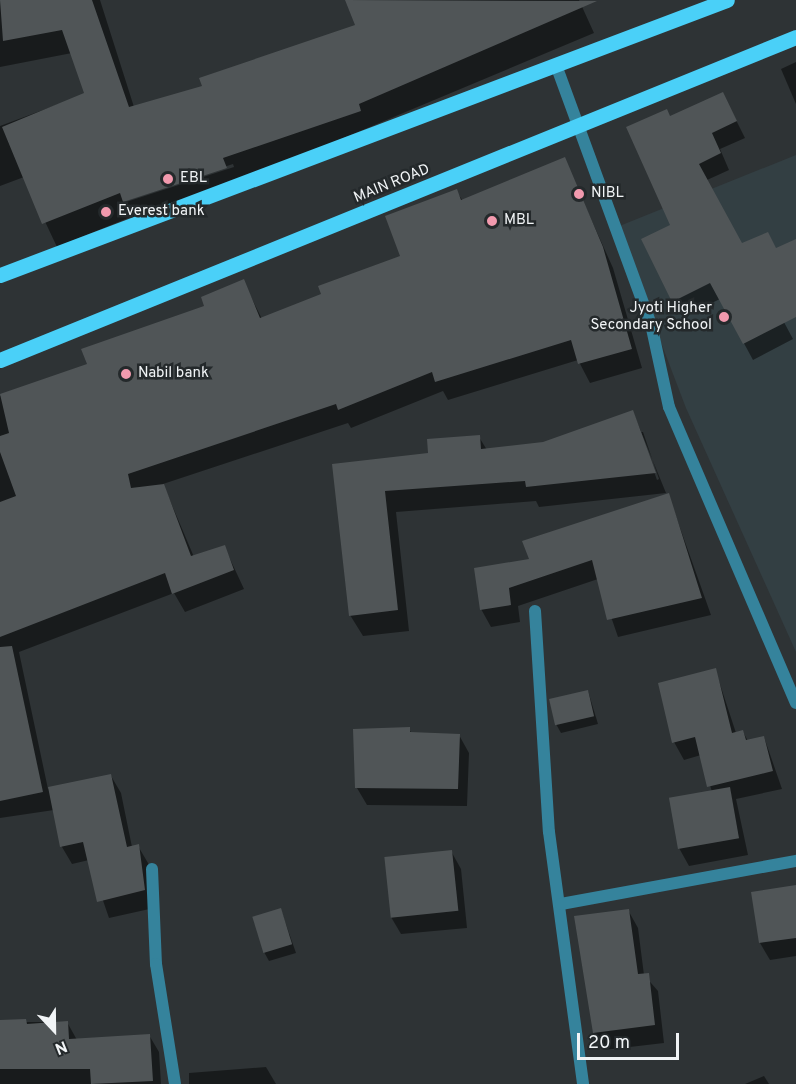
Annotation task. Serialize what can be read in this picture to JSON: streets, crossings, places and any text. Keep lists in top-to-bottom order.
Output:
{
  "streets": {
    "main road": ["MAIN ROAD"]
  },
  "places": [
    "EBL",
    "NIBL",
    "Everest bank",
    "MBL",
    "Jyoti Higher Secondary School",
    "Nabil bank"
  ],
  "scale_bar": "20 m",
  "north": "bottom"
}
